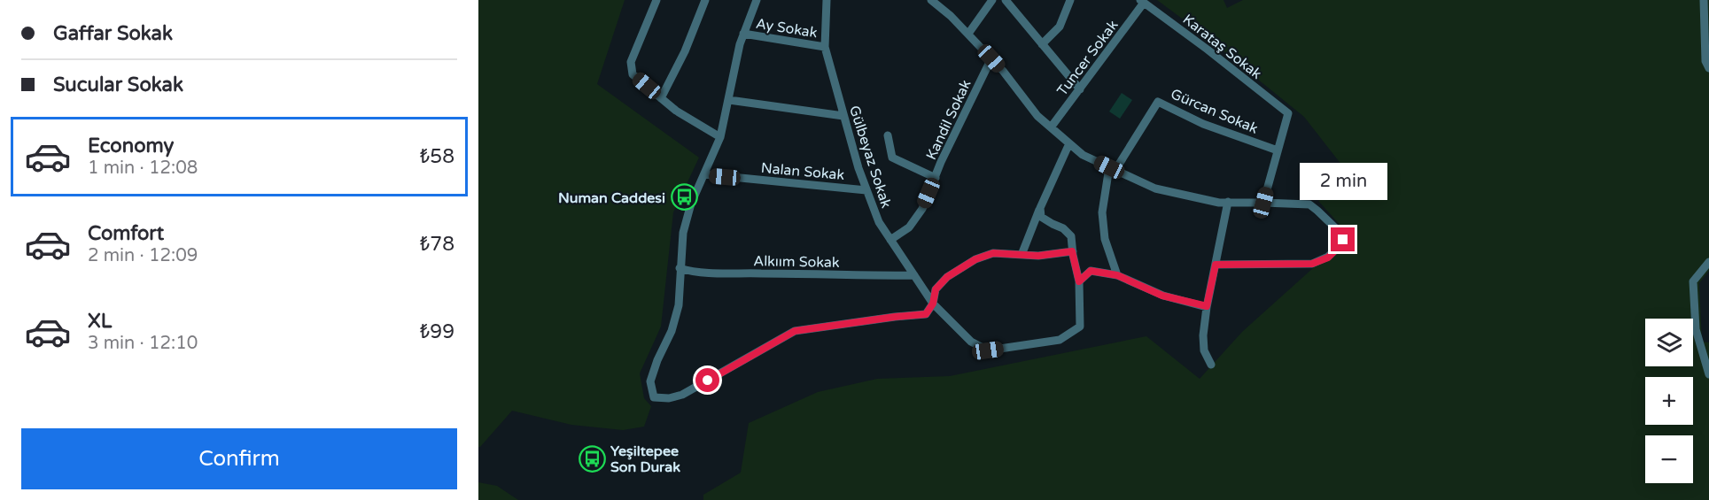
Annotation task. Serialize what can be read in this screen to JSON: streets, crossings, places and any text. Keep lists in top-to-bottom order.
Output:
{
  "streets": {
    "street": [
      "Ay Sokak",
      "Karataş Sokak",
      "Tuncer Sokak",
      "Gürcan Sokak",
      "Kandil Sokak",
      "Gülbeyaz Sokak",
      "Nalan Sokak",
      "Alkıım Sokak"
    ]
  },
  "crossings": [
    ["Ay Sokak", "Gülbeyaz Sokak"],
    ["Karataş Sokak", "Tuncer Sokak"],
    ["Karataş Sokak", "Gürcan Sokak"],
    ["Kandil Sokak", "Gülbeyaz Sokak"],
    ["Gülbeyaz Sokak", "Nalan Sokak"],
    ["Gülbeyaz Sokak", "Alkıım Sokak"]
  ],
  "places": {
    "bus stop": ["Numan Caddesi", "Yeşiltepee Son Durak"]
  },
  "page": {
    "banner": ["Gaffar Sokak", "Sucular Sokak"],
    "list": [
      {
        "name": "Economy",
        "note": "1 min · 12:08",
        "value": "₺58"
      },
      {
        "name": "Comfort",
        "note": "2 min · 12:09",
        "value": "₺78"
      },
      {
        "name": "XL",
        "note": "3 min · 12:10",
        "value": "₺99"
      }
    ],
    "bubble": "2 min",
    "map_buttons": ["+", "−"],
    "buttons": "Confirm"
  }
}
